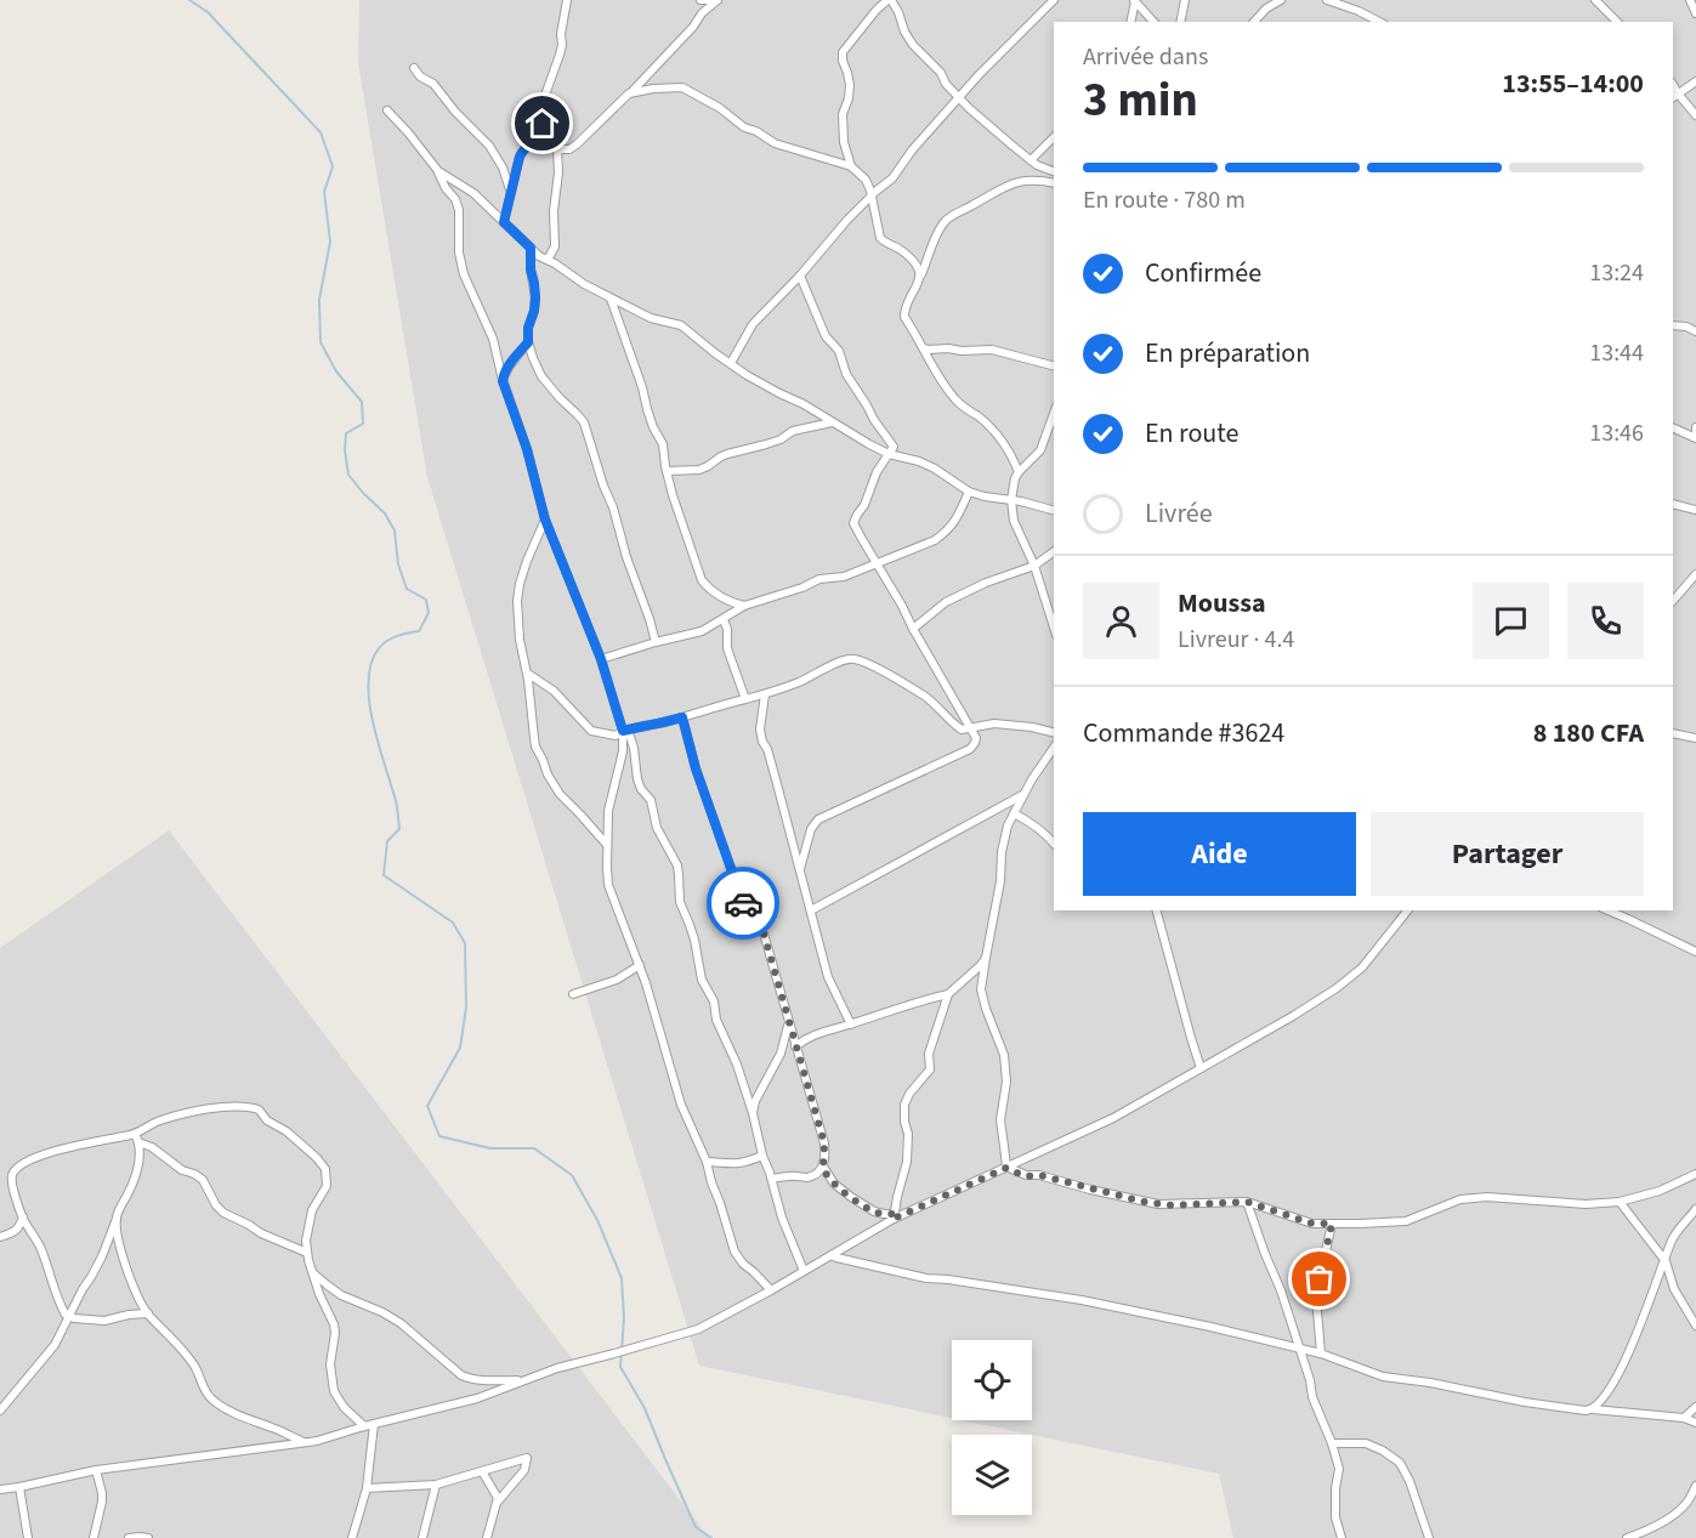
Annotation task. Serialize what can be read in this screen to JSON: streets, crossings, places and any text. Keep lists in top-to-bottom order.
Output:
{
  "page": {
    "heading": ["3 min", "Arrivée dans", "13:55–14:00"],
    "panel": [
      "Moussa",
      "Livreur · 4.4",
      "Commande #3624",
      "8 180 CFA"
    ],
    "bar": "En route · 780 m",
    "list": [
      ["Confirmée", "13:24"],
      ["En préparation", "13:44"],
      ["En route", "13:46"],
      "Livrée"
    ],
    "buttons": ["Aide", "Partager"]
  }
}
